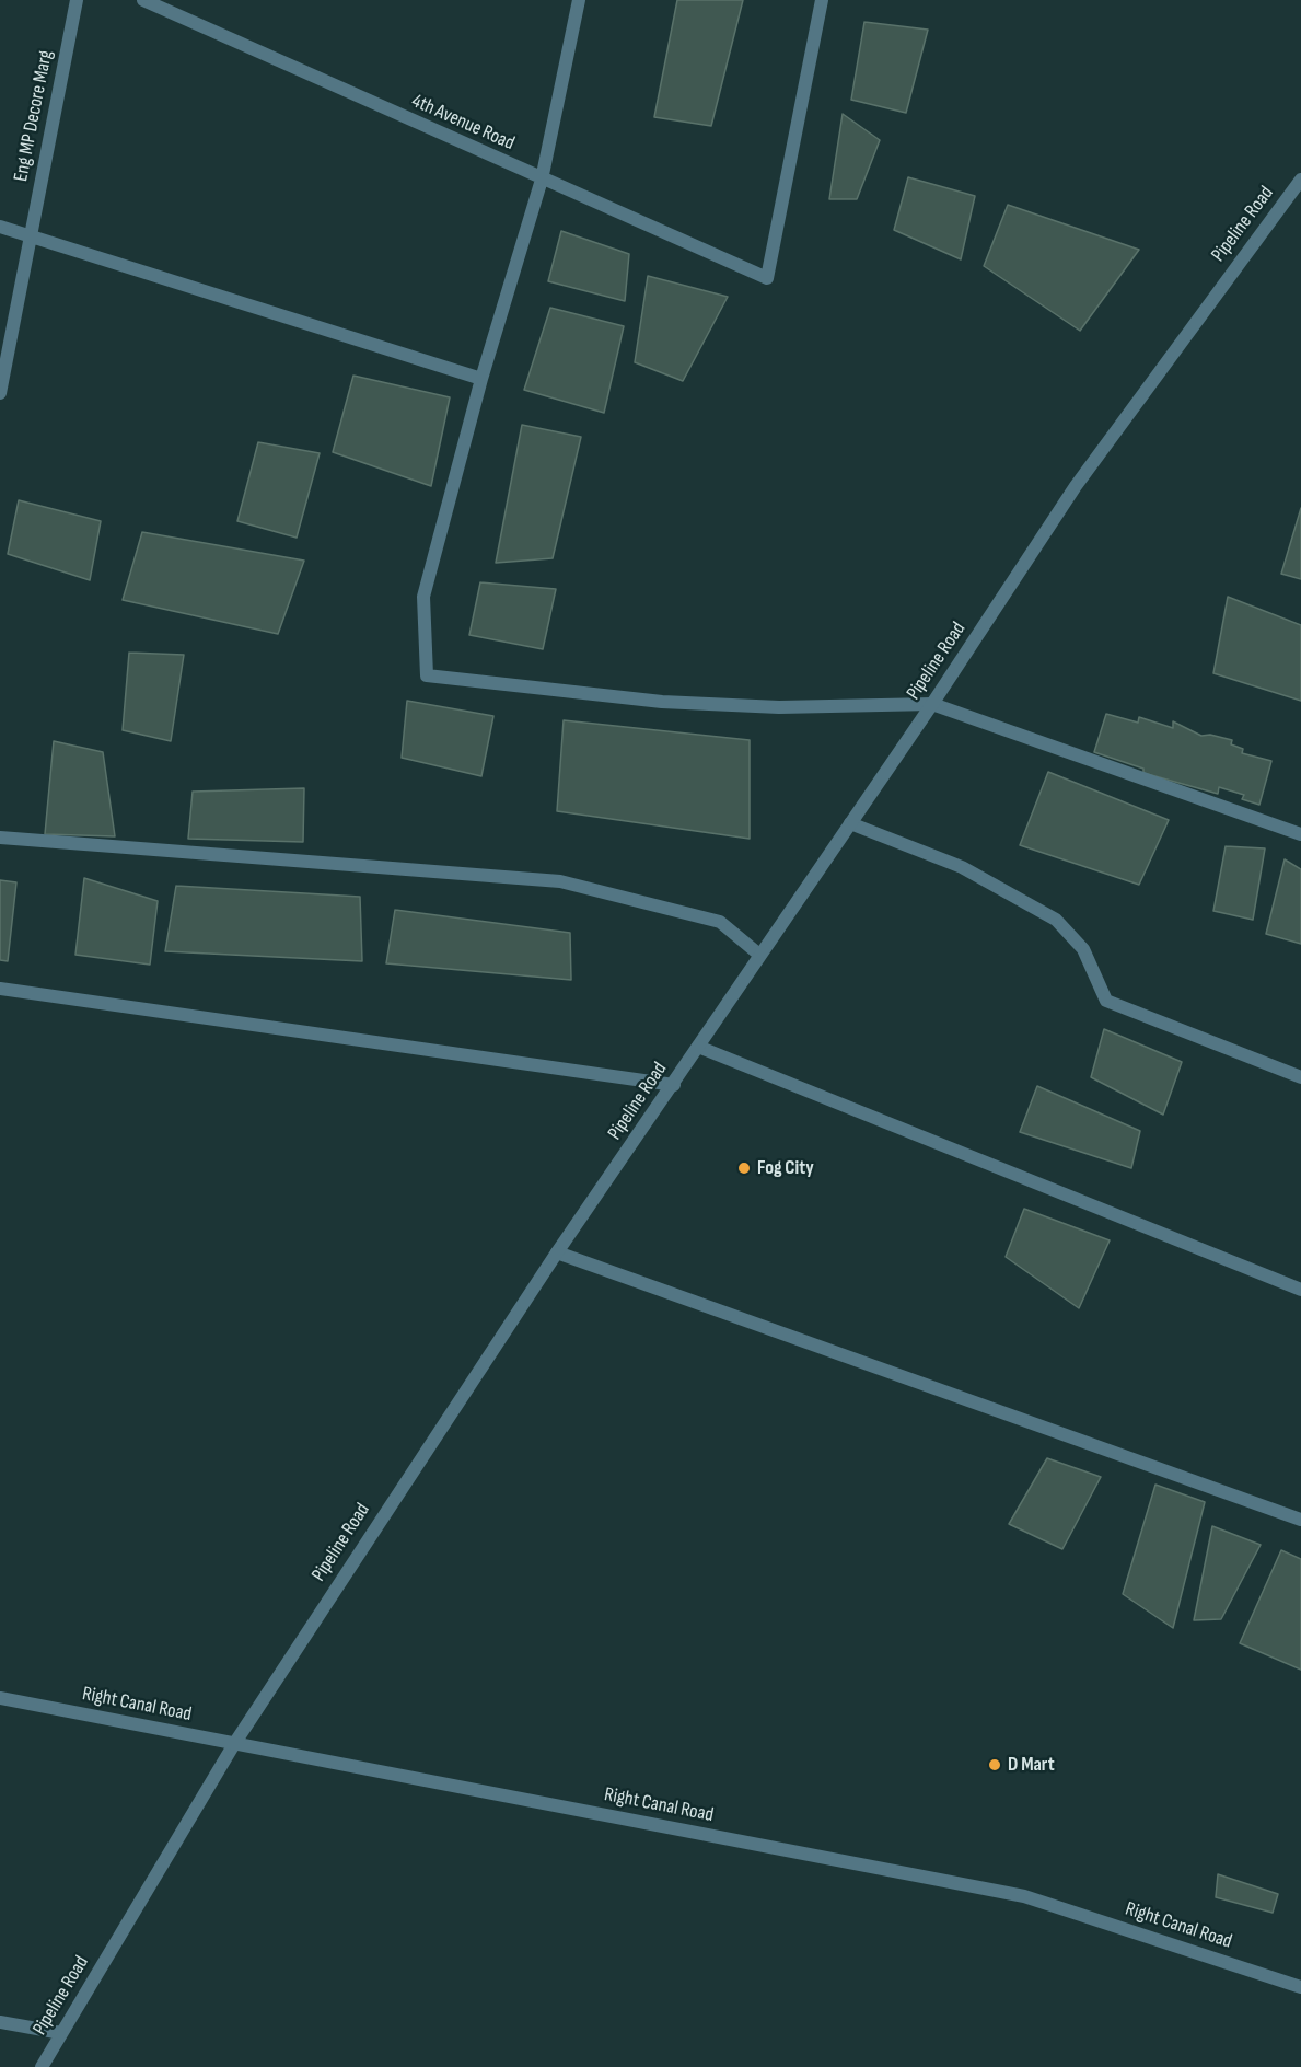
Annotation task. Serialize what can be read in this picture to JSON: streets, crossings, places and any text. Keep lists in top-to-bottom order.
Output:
{
  "streets": {
    "street": [
      "Eng MP Decore Marg",
      "4th Avenue Road",
      "Pipeline Road",
      "Right Canal Road"
    ]
  },
  "crossings": [
    ["Pipeline Road", "Right Canal Road"]
  ],
  "places": ["Fog City", "D Mart"]
}
